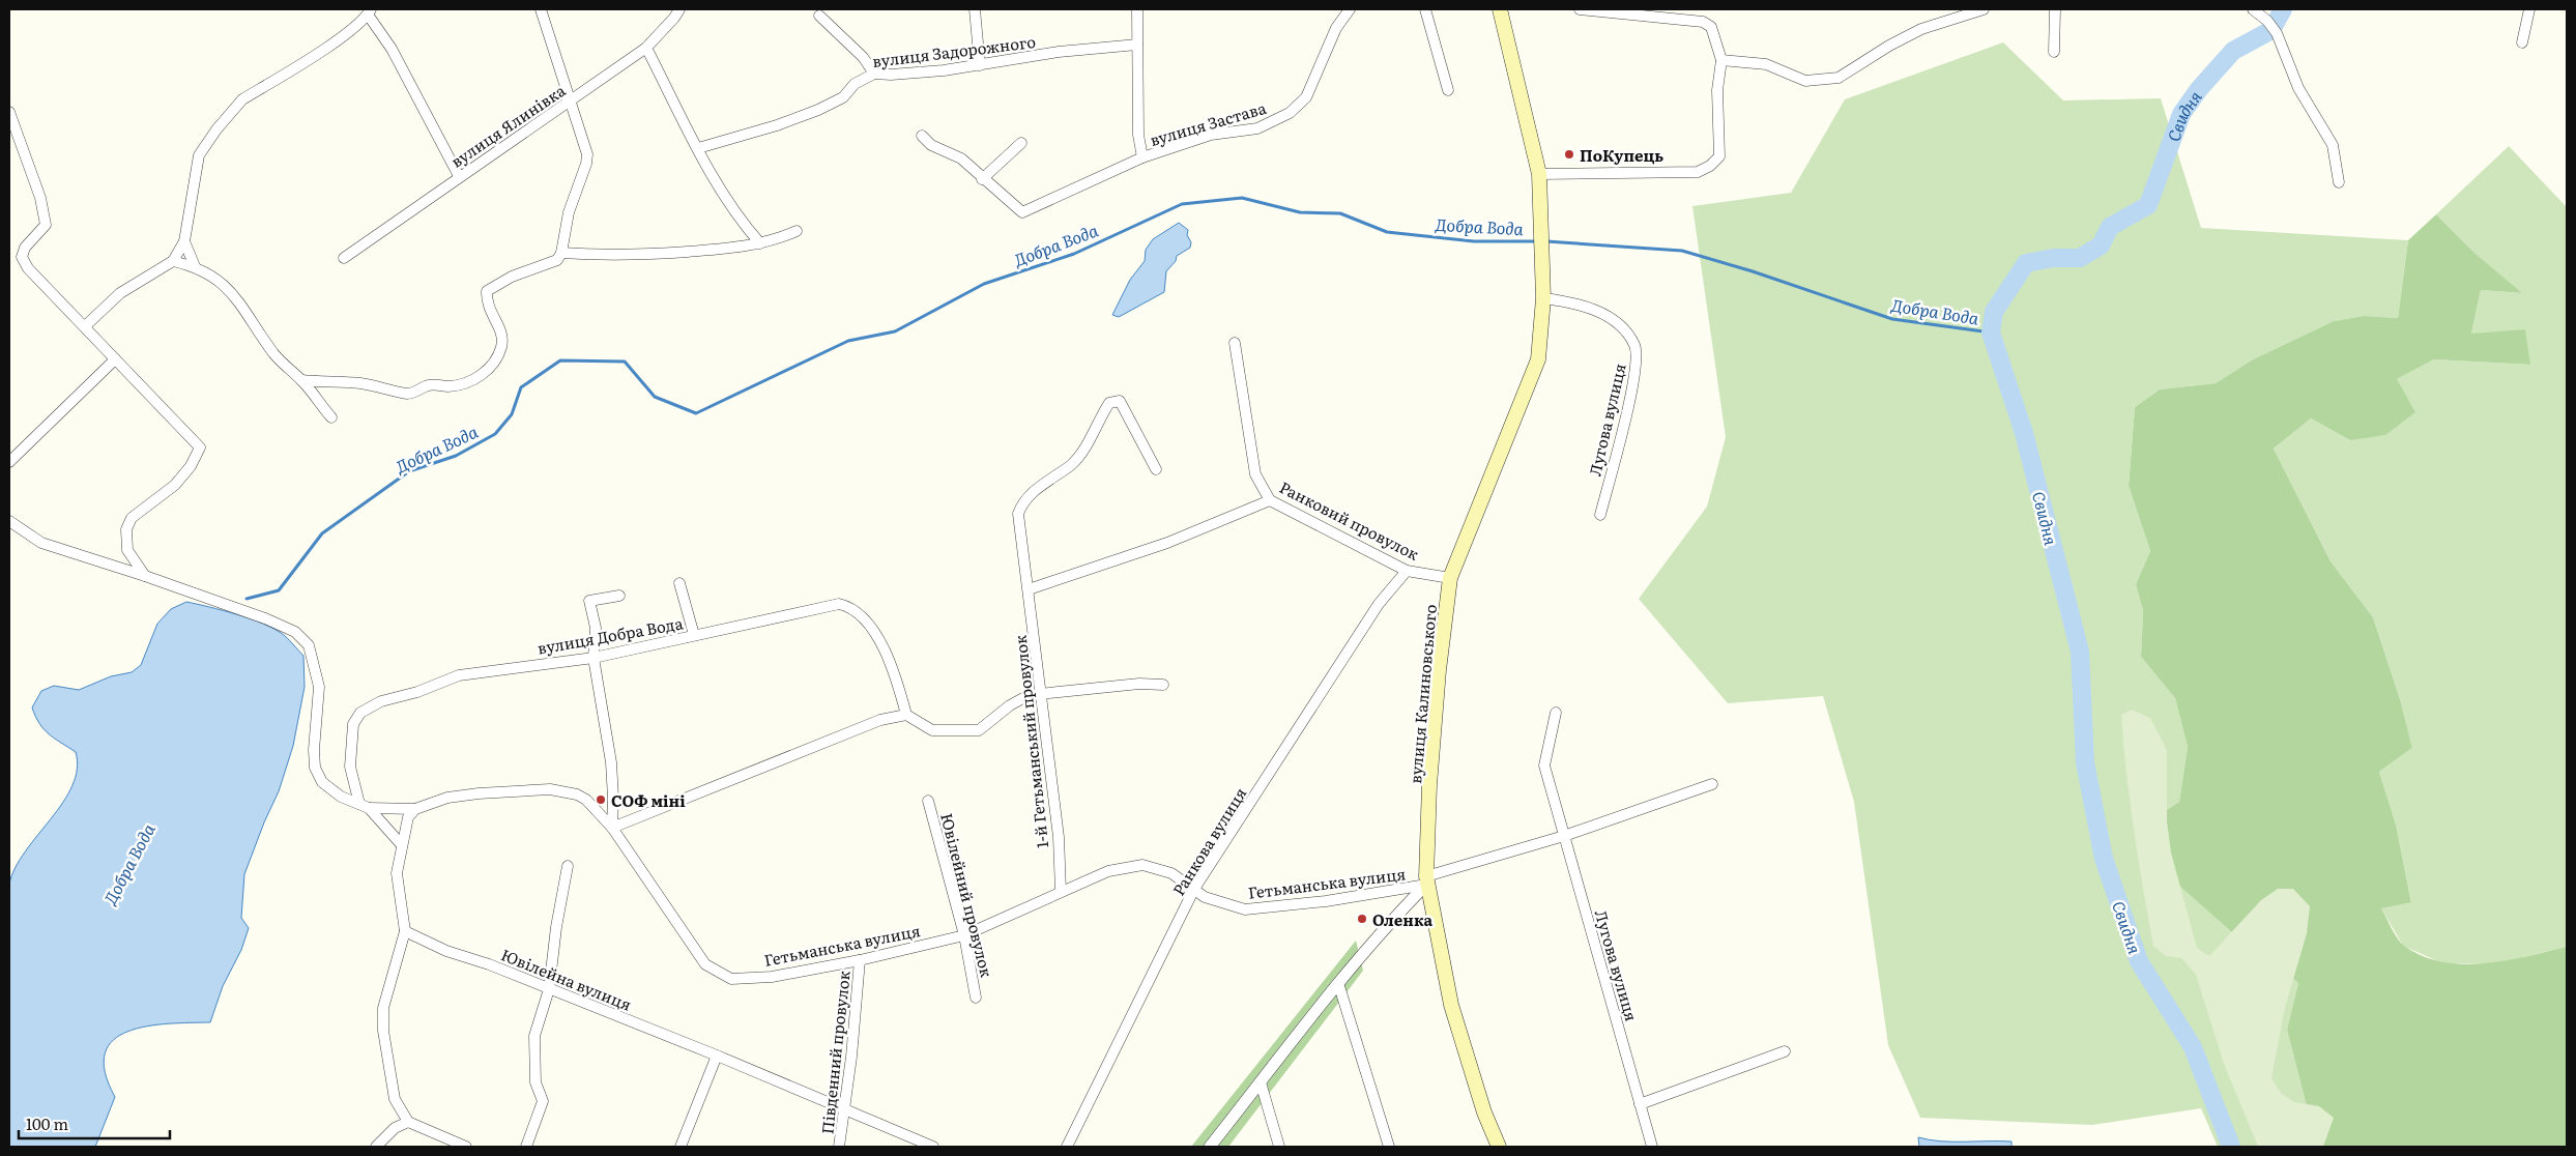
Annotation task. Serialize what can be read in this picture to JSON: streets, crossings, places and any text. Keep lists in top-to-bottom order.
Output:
{
  "streets": {
    "main road": ["вулиця Калиновського"],
    "street": [
      "вулиця Задорожного",
      "вулиця Застава",
      "вулиця Ялинівка",
      "Лугова вулиця",
      "Ранковий провулок",
      "вулиця Добра Вода",
      "1-й Гетьманський провулок",
      "Ранкова вулиця",
      "Гетьманська вулиця",
      "Ювілейний провулок",
      "Ювілейна вулиця",
      "Південний провулок"
    ]
  },
  "crossings": [
    ["Лугова вулиця", "вулиця Калиновського"],
    ["Лугова вулиця", "Гетьманська вулиця"],
    ["Ранковий провулок", "вулиця Калиновського"],
    ["Ранковий провулок", "Ранкова вулиця"],
    ["вулиця Калиновського", "Гетьманська вулиця"],
    ["1-й Гетьманський провулок", "Гетьманська вулиця"],
    ["Ранкова вулиця", "Гетьманська вулиця"],
    ["Гетьманська вулиця", "Ювілейний провулок"],
    ["Гетьманська вулиця", "Південний провулок"],
    ["Ювілейна вулиця", "Південний провулок"]
  ],
  "water": ["Свидня", "Добра Вода"],
  "places": ["ПоКупець", "СОФ міні", "Оленка"],
  "scale_bar": "100 m"
}
